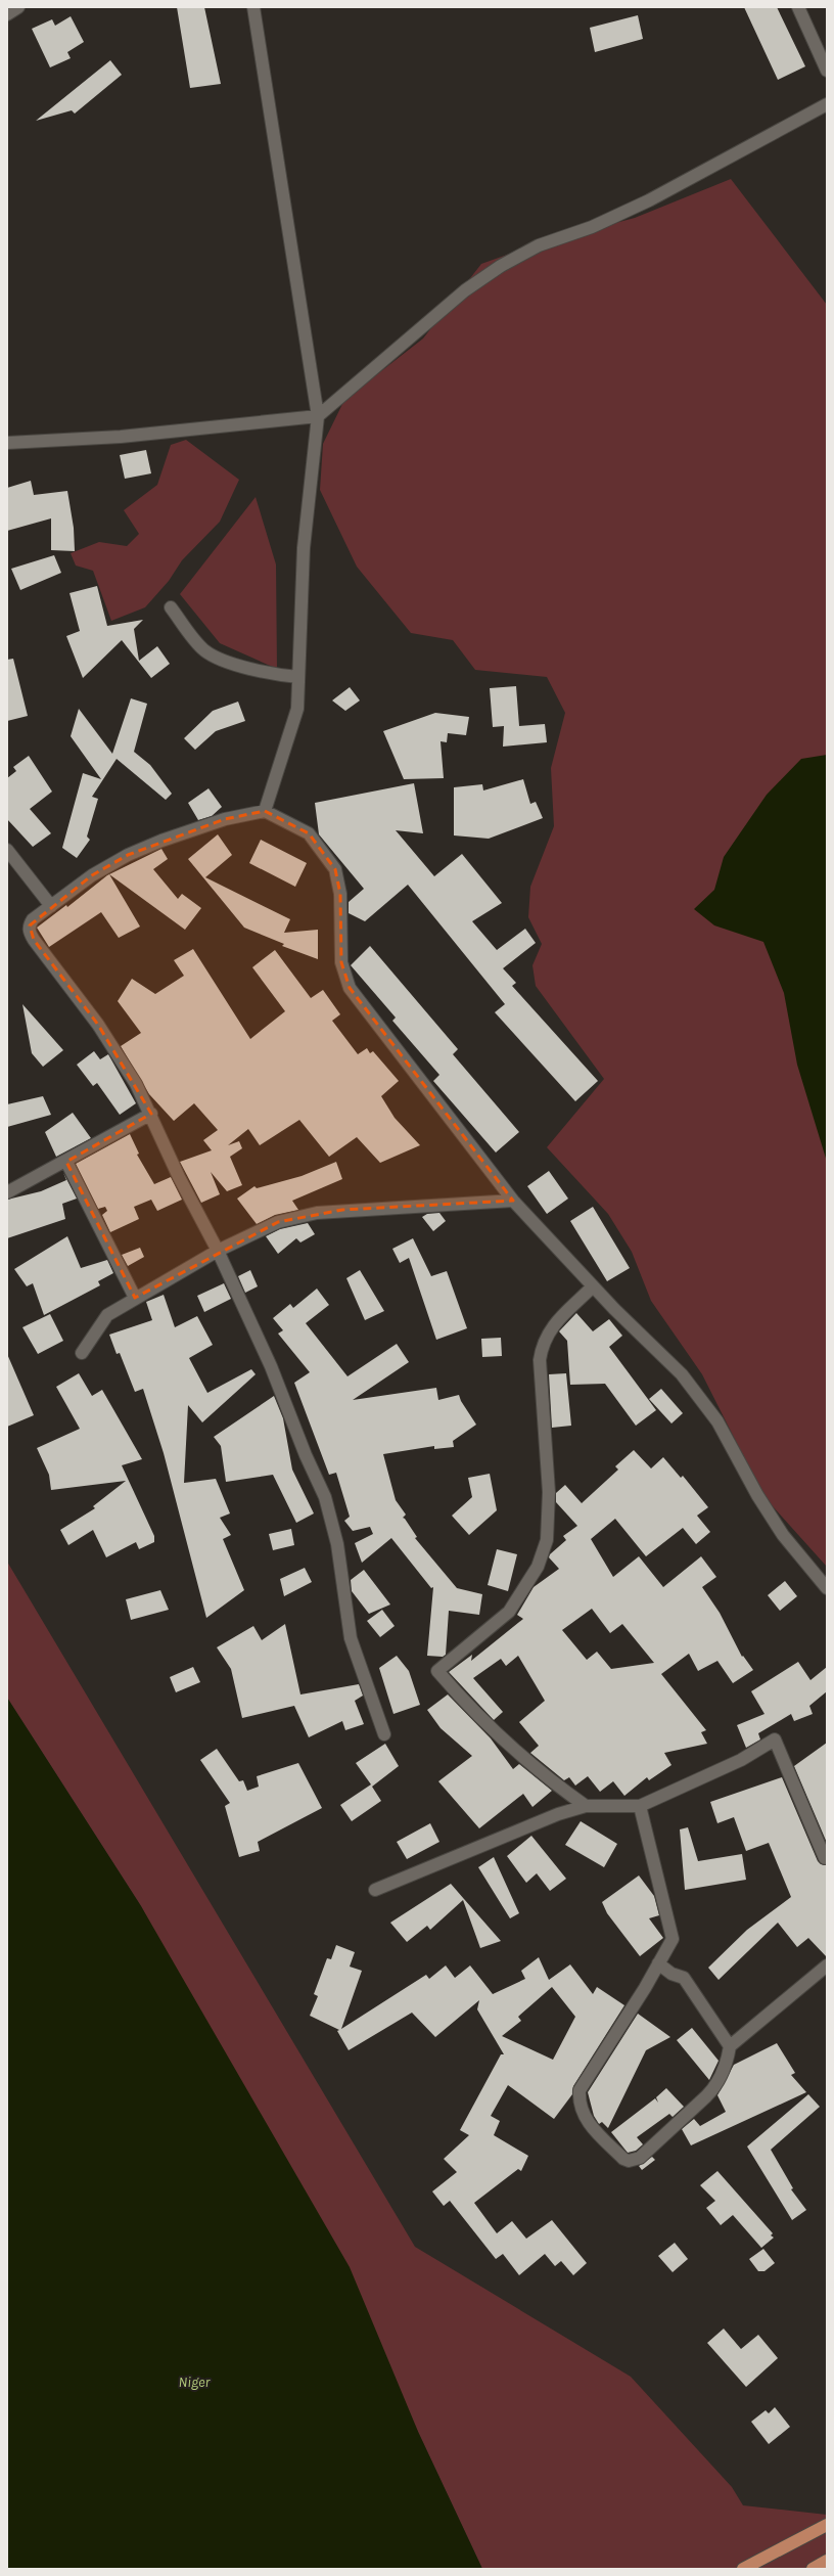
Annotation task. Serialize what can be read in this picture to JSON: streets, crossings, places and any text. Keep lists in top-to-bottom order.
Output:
{
  "water": ["Niger"]
}
